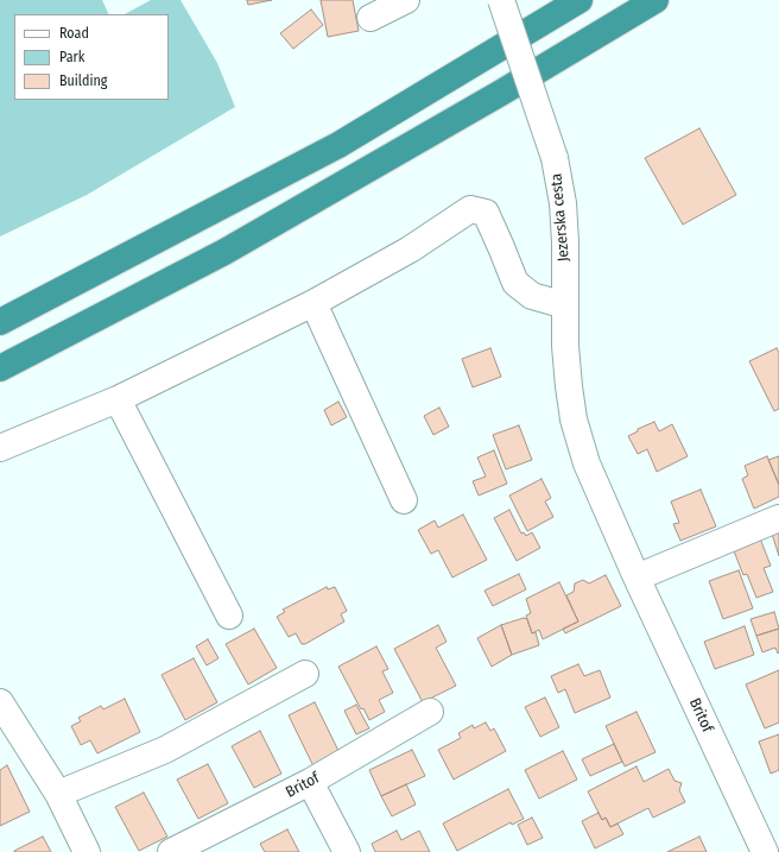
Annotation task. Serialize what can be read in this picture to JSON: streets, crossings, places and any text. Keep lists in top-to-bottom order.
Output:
{
  "streets": {
    "street": ["Jezerska cesta", "Britof"]
  },
  "crossings": [
    ["Jezerska cesta", "Britof"]
  ],
  "legend": ["Road", "Park", "Building"]
}
